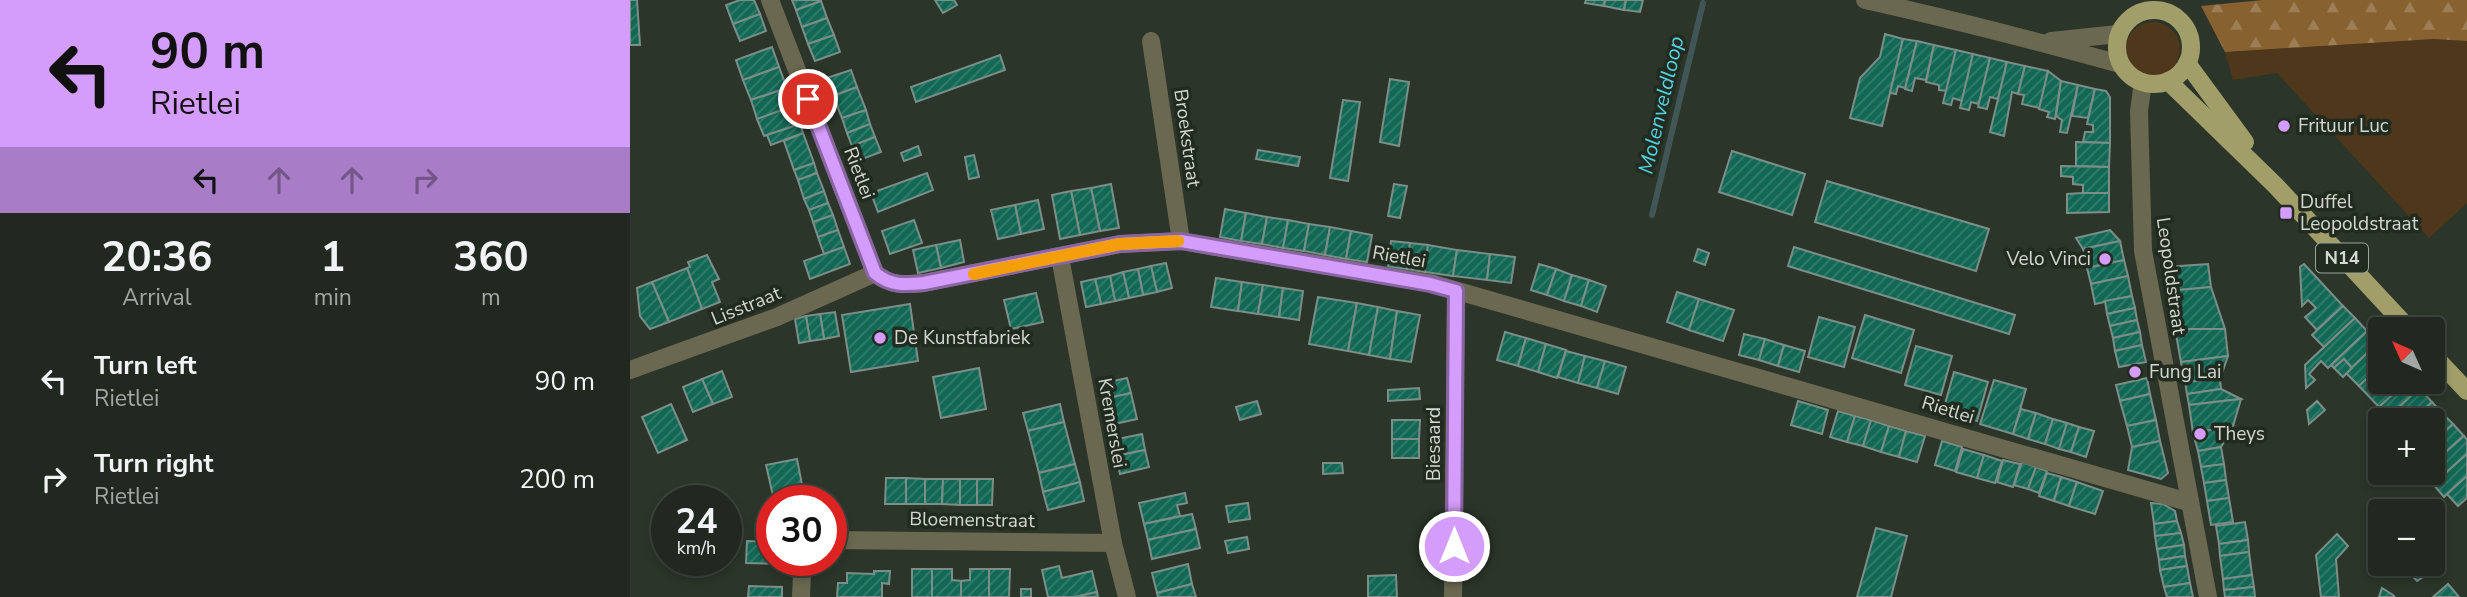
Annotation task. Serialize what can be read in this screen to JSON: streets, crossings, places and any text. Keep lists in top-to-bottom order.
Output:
{
  "streets": {
    "main road": ["N14"],
    "street": [
      "Broekstraat",
      "Rietlei",
      "Leopoldstraat",
      "Lisstraat",
      "Kremerslei",
      "Biesaard",
      "Bloemenstraat"
    ]
  },
  "crossings": [
    ["Broekstraat", "Rietlei"],
    ["Rietlei", "Leopoldstraat"],
    ["Rietlei", "Lisstraat"],
    ["Rietlei", "Kremerslei"],
    ["Rietlei", "Biesaard"],
    ["N14", "Leopoldstraat"],
    ["Kremerslei", "Bloemenstraat"]
  ],
  "water": ["Molenveldloop"],
  "places": {
    "other": [
      "Frituur Luc",
      "Velo Vinci",
      "De Kunstfabriek",
      "Fung Lai",
      "Theys"
    ],
    "transit": ["Duffel Leopoldstraat"]
  },
  "north": "top left",
  "page": {
    "turn": ["90 m", "Rietlei"],
    "eta": [
      "20:36",
      "Arrival",
      "1",
      "min",
      "360",
      "m"
    ],
    "map_buttons": ["+", "−"],
    "list": [
      {
        "name": "Turn left",
        "note": "Rietlei",
        "value": "90 m"
      },
      {
        "name": "Turn right",
        "note": "Rietlei",
        "value": "200 m"
      }
    ],
    "speed": "24 km/h",
    "limit": "30"
  }
}
